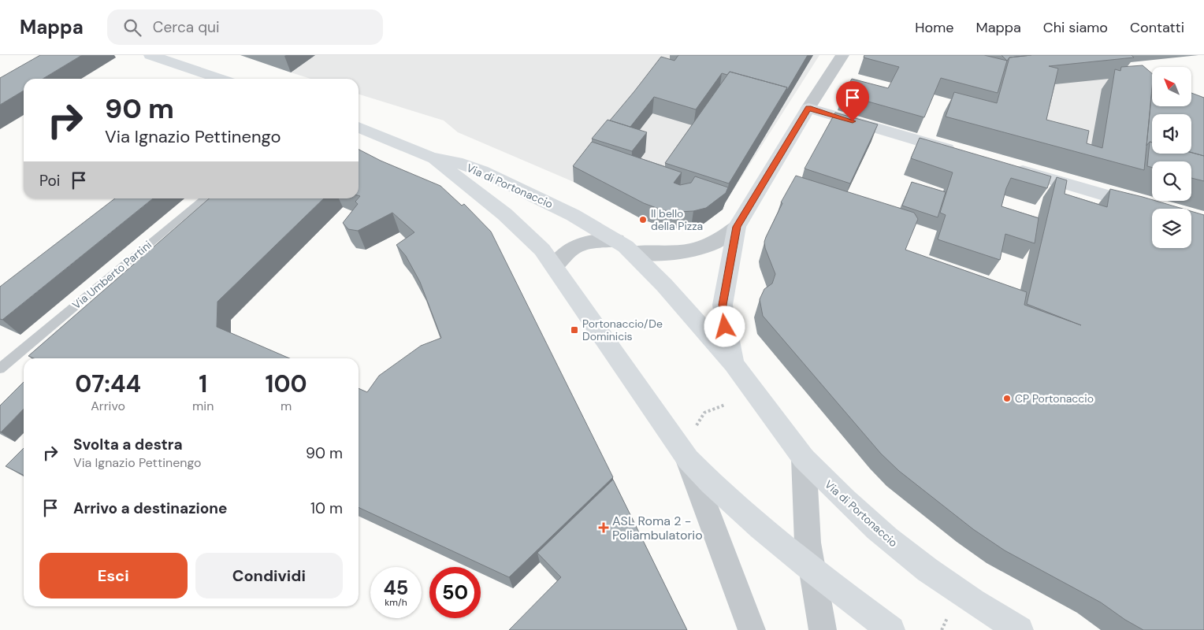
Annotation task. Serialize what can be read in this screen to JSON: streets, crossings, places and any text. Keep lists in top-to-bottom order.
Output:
{
  "streets": {
    "main road": ["Via di Portonaccio"],
    "lane": ["Via Umberto Partini"]
  },
  "places": {
    "other": ["Il bello della Pizza", "CP Portonaccio"],
    "transit": ["Portonaccio/De Dominicis"],
    "health": ["ASL Roma 2 - Poliambulatorio"]
  },
  "north": "top left",
  "page": {
    "header": "Mappa",
    "search": "Cerca qui",
    "nav": [
      "Home",
      "Mappa",
      "Chi siamo",
      "Contatti"
    ],
    "turn": ["90 m", "Via Ignazio Pettinengo"],
    "then": "Poi",
    "eta": [
      "07:44",
      "Arrivo",
      "1",
      "min",
      "100",
      "m"
    ],
    "list": [
      {
        "name": "Svolta a destra",
        "note": "Via Ignazio Pettinengo",
        "value": "90 m"
      },
      {
        "name": "Arrivo a destinazione",
        "value": "10 m"
      }
    ],
    "buttons": ["Esci", "Condividi"],
    "speed": "45 km/h",
    "limit": "50"
  }
}
